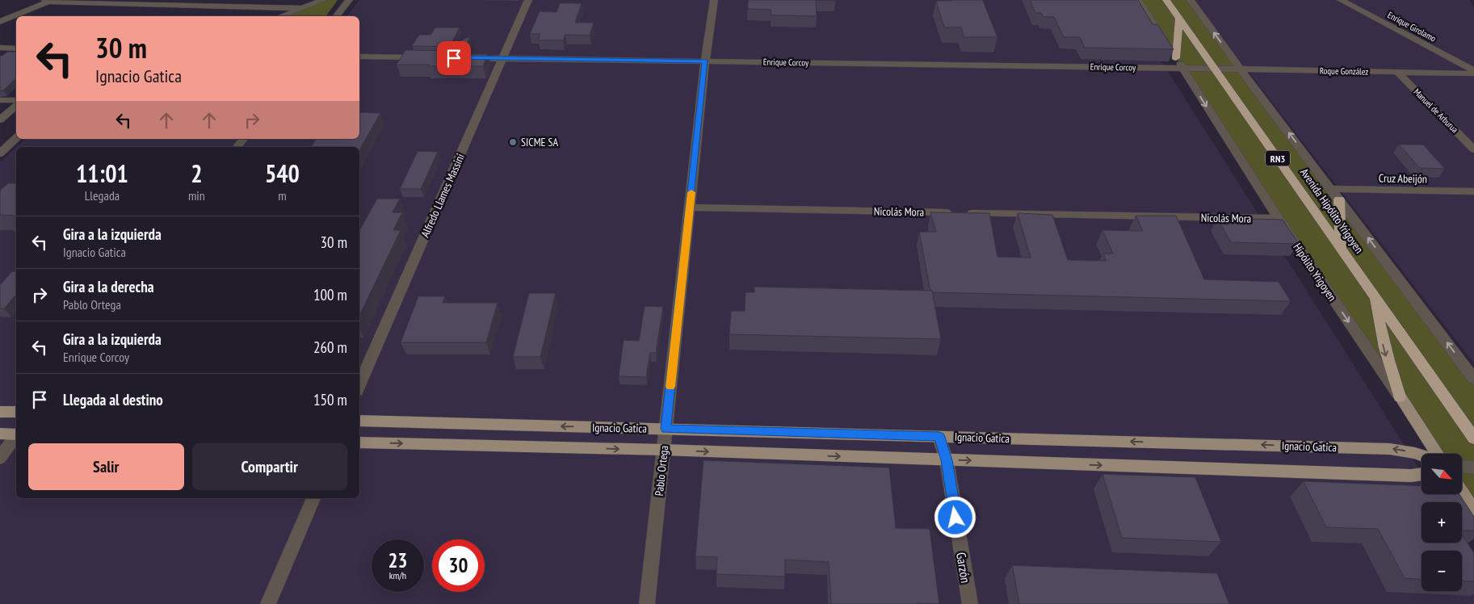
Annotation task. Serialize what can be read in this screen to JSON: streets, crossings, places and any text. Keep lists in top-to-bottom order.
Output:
{
  "streets": {
    "highway": ["RN3", "Avenida Hipólito Yrigoyen"],
    "main road": ["Hipólito Yrigoyen", "Ignacio Gatica"],
    "street": [
      "Enrique Girolamo",
      "Enrique Corcoy",
      "Roque González",
      "Manuel de Arburua",
      "Cruz Abeijón",
      "Alfredo Llames Massini",
      "Nicolás Mora",
      "Pablo Ortega",
      "Garzón"
    ]
  },
  "crossings": [
    ["Enrique Corcoy", "Roque González"],
    ["Enrique Corcoy", "Alfredo Llames Massini"],
    ["Enrique Corcoy", "Avenida Hipólito Yrigoyen"],
    ["Enrique Corcoy", "Hipólito Yrigoyen"],
    ["Enrique Corcoy", "Pablo Ortega"],
    ["Roque González", "Manuel de Arburua"],
    ["Roque González", "Avenida Hipólito Yrigoyen"],
    ["Nicolás Mora", "Hipólito Yrigoyen"],
    ["Nicolás Mora", "Pablo Ortega"],
    ["Ignacio Gatica", "Pablo Ortega"],
    ["Ignacio Gatica", "Garzón"]
  ],
  "places": ["SICME SA"],
  "north": "bottom right",
  "page": {
    "turn": ["30 m", "Ignacio Gatica"],
    "eta": [
      "11:01",
      "Llegada",
      "2",
      "min",
      "540",
      "m"
    ],
    "list": [
      {
        "name": "Gira a la izquierda",
        "note": "Ignacio Gatica",
        "value": "30 m"
      },
      {
        "name": "Gira a la derecha",
        "note": "Pablo Ortega",
        "value": "100 m"
      },
      {
        "name": "Gira a la izquierda",
        "note": "Enrique Corcoy",
        "value": "260 m"
      },
      {
        "name": "Llegada al destino",
        "value": "150 m"
      }
    ],
    "buttons": ["Salir", "Compartir"],
    "map_buttons": ["+", "−"],
    "speed": "23 km/h",
    "limit": "30"
  }
}
